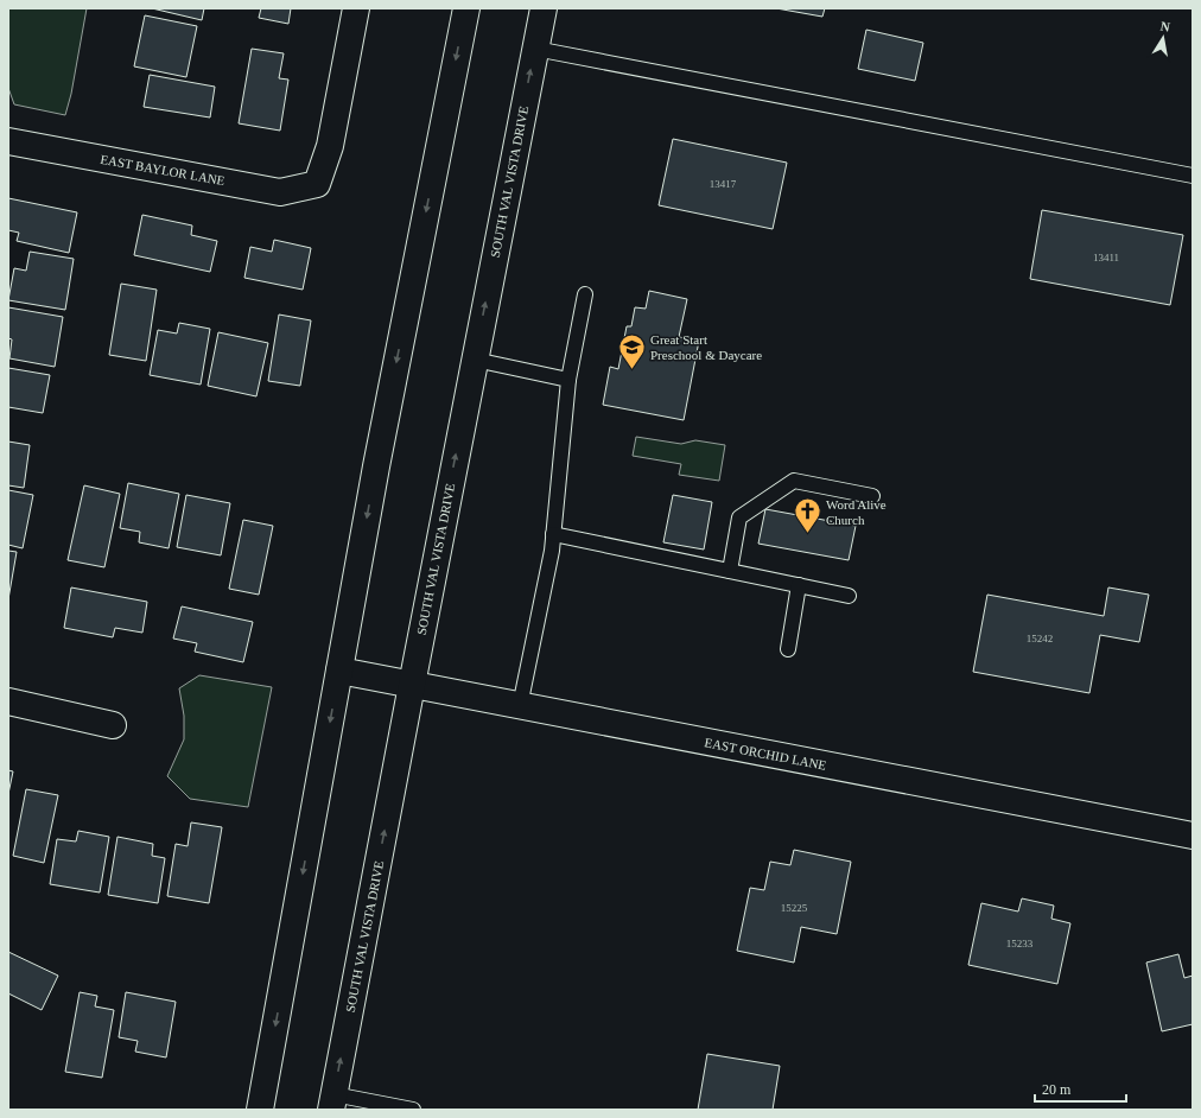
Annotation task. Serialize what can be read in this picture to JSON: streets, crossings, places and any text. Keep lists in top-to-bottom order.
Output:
{
  "streets": {
    "main road": ["EAST BAYLOR LANE", "SOUTH VAL VISTA DRIVE", "EAST ORCHID LANE"]
  },
  "crossings": [
    ["SOUTH VAL VISTA DRIVE", "EAST ORCHID LANE"]
  ],
  "places": {
    "school or university": ["Great Start Preschool & Daycare"],
    "church": ["Word Alive Church"]
  },
  "house_numbers": [
    "13417",
    "13411",
    "15242",
    "15225",
    "15233"
  ],
  "scale_bar": "20 m",
  "north": "top"
}
